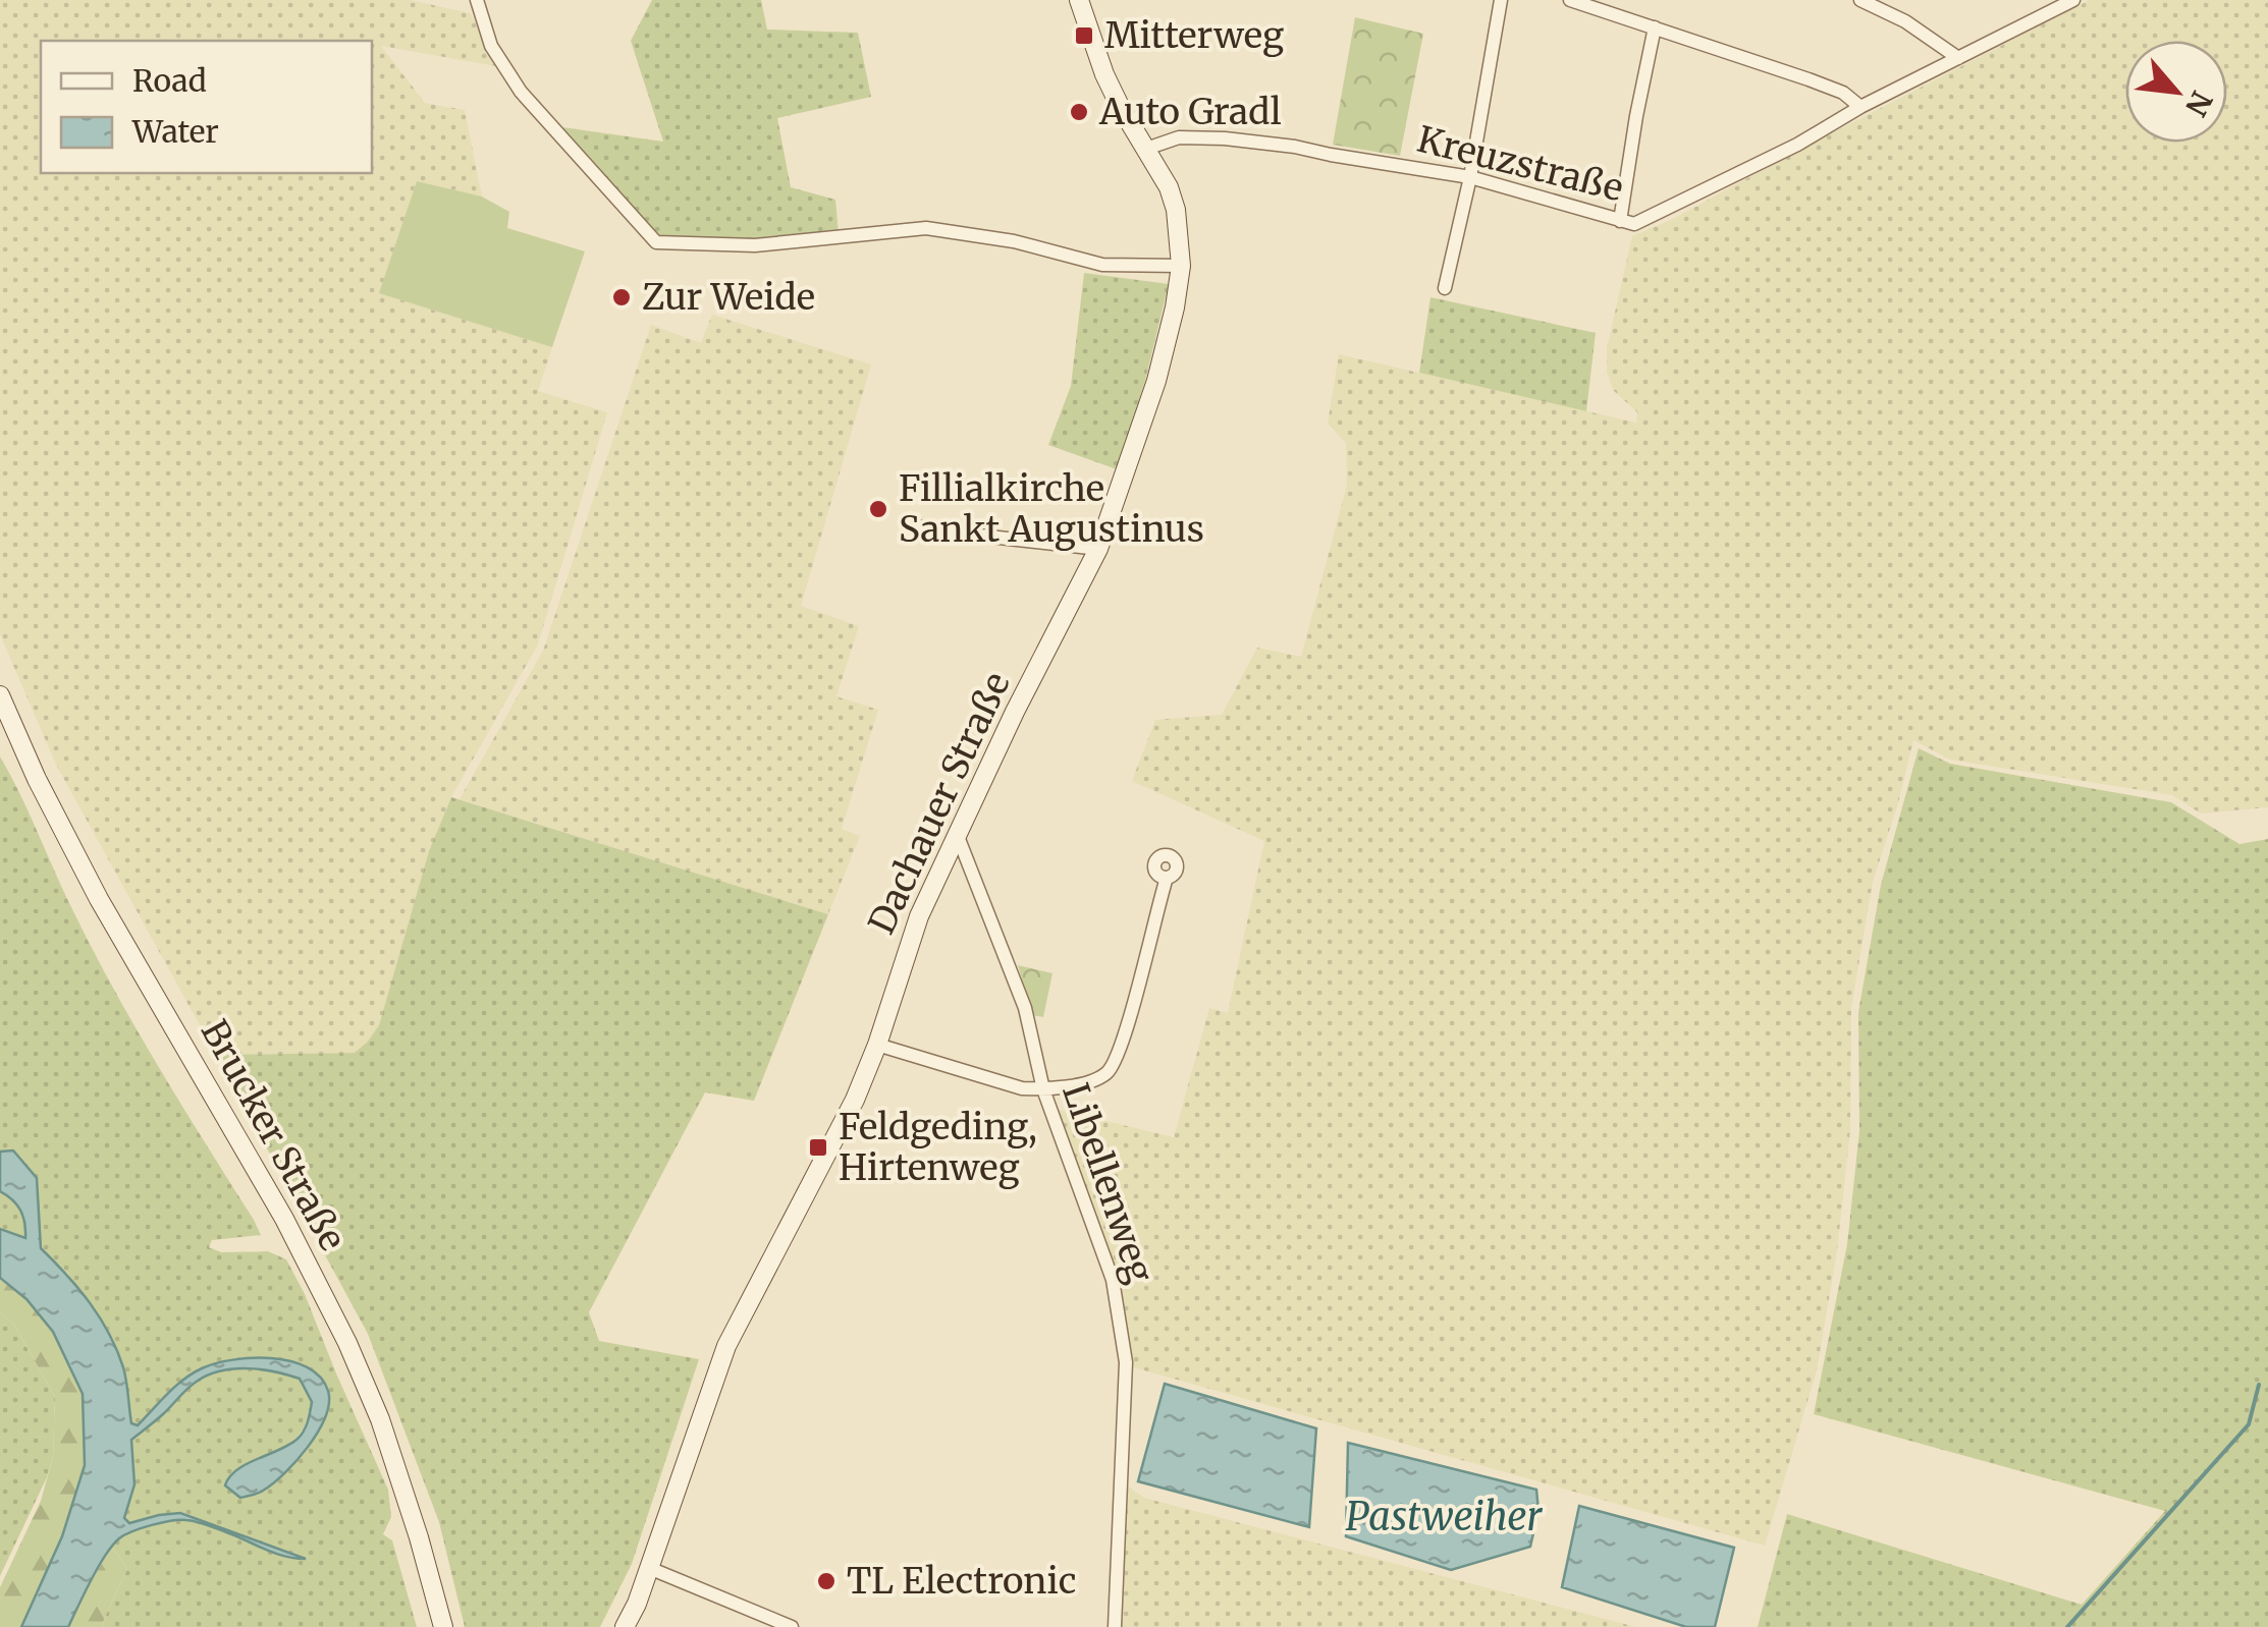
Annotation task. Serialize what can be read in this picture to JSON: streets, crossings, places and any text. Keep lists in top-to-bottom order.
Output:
{
  "streets": {
    "street": [
      "Kreuzstraße",
      "Dachauer Straße",
      "Brucker Straße",
      "Libellenweg"
    ]
  },
  "crossings": [
    ["Kreuzstraße", "Dachauer Straße"],
    ["Dachauer Straße", "Libellenweg"]
  ],
  "water": ["Pastweiher"],
  "places": {
    "transit": ["Mitterweg", "Feldgeding, Hirtenweg"],
    "other": [
      "Auto Gradl",
      "Zur Weide",
      "Fillialkirche Sankt Augustinus",
      "TL Electronic"
    ]
  },
  "legend": ["Road", "Water"],
  "north": "bottom right"
}
